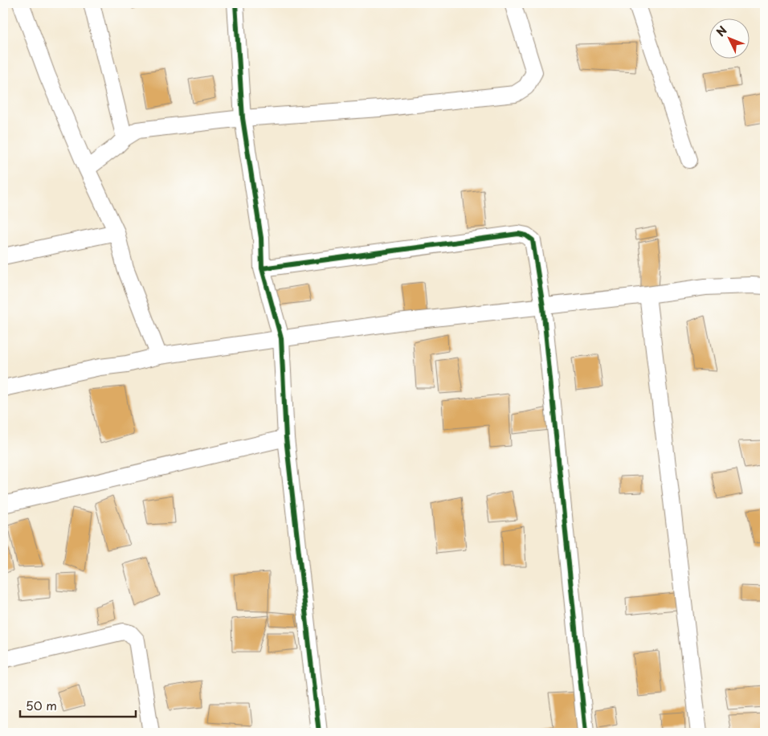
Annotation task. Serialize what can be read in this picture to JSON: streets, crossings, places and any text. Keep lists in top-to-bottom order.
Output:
{
  "scale_bar": "50 m",
  "north": "top left"
}
